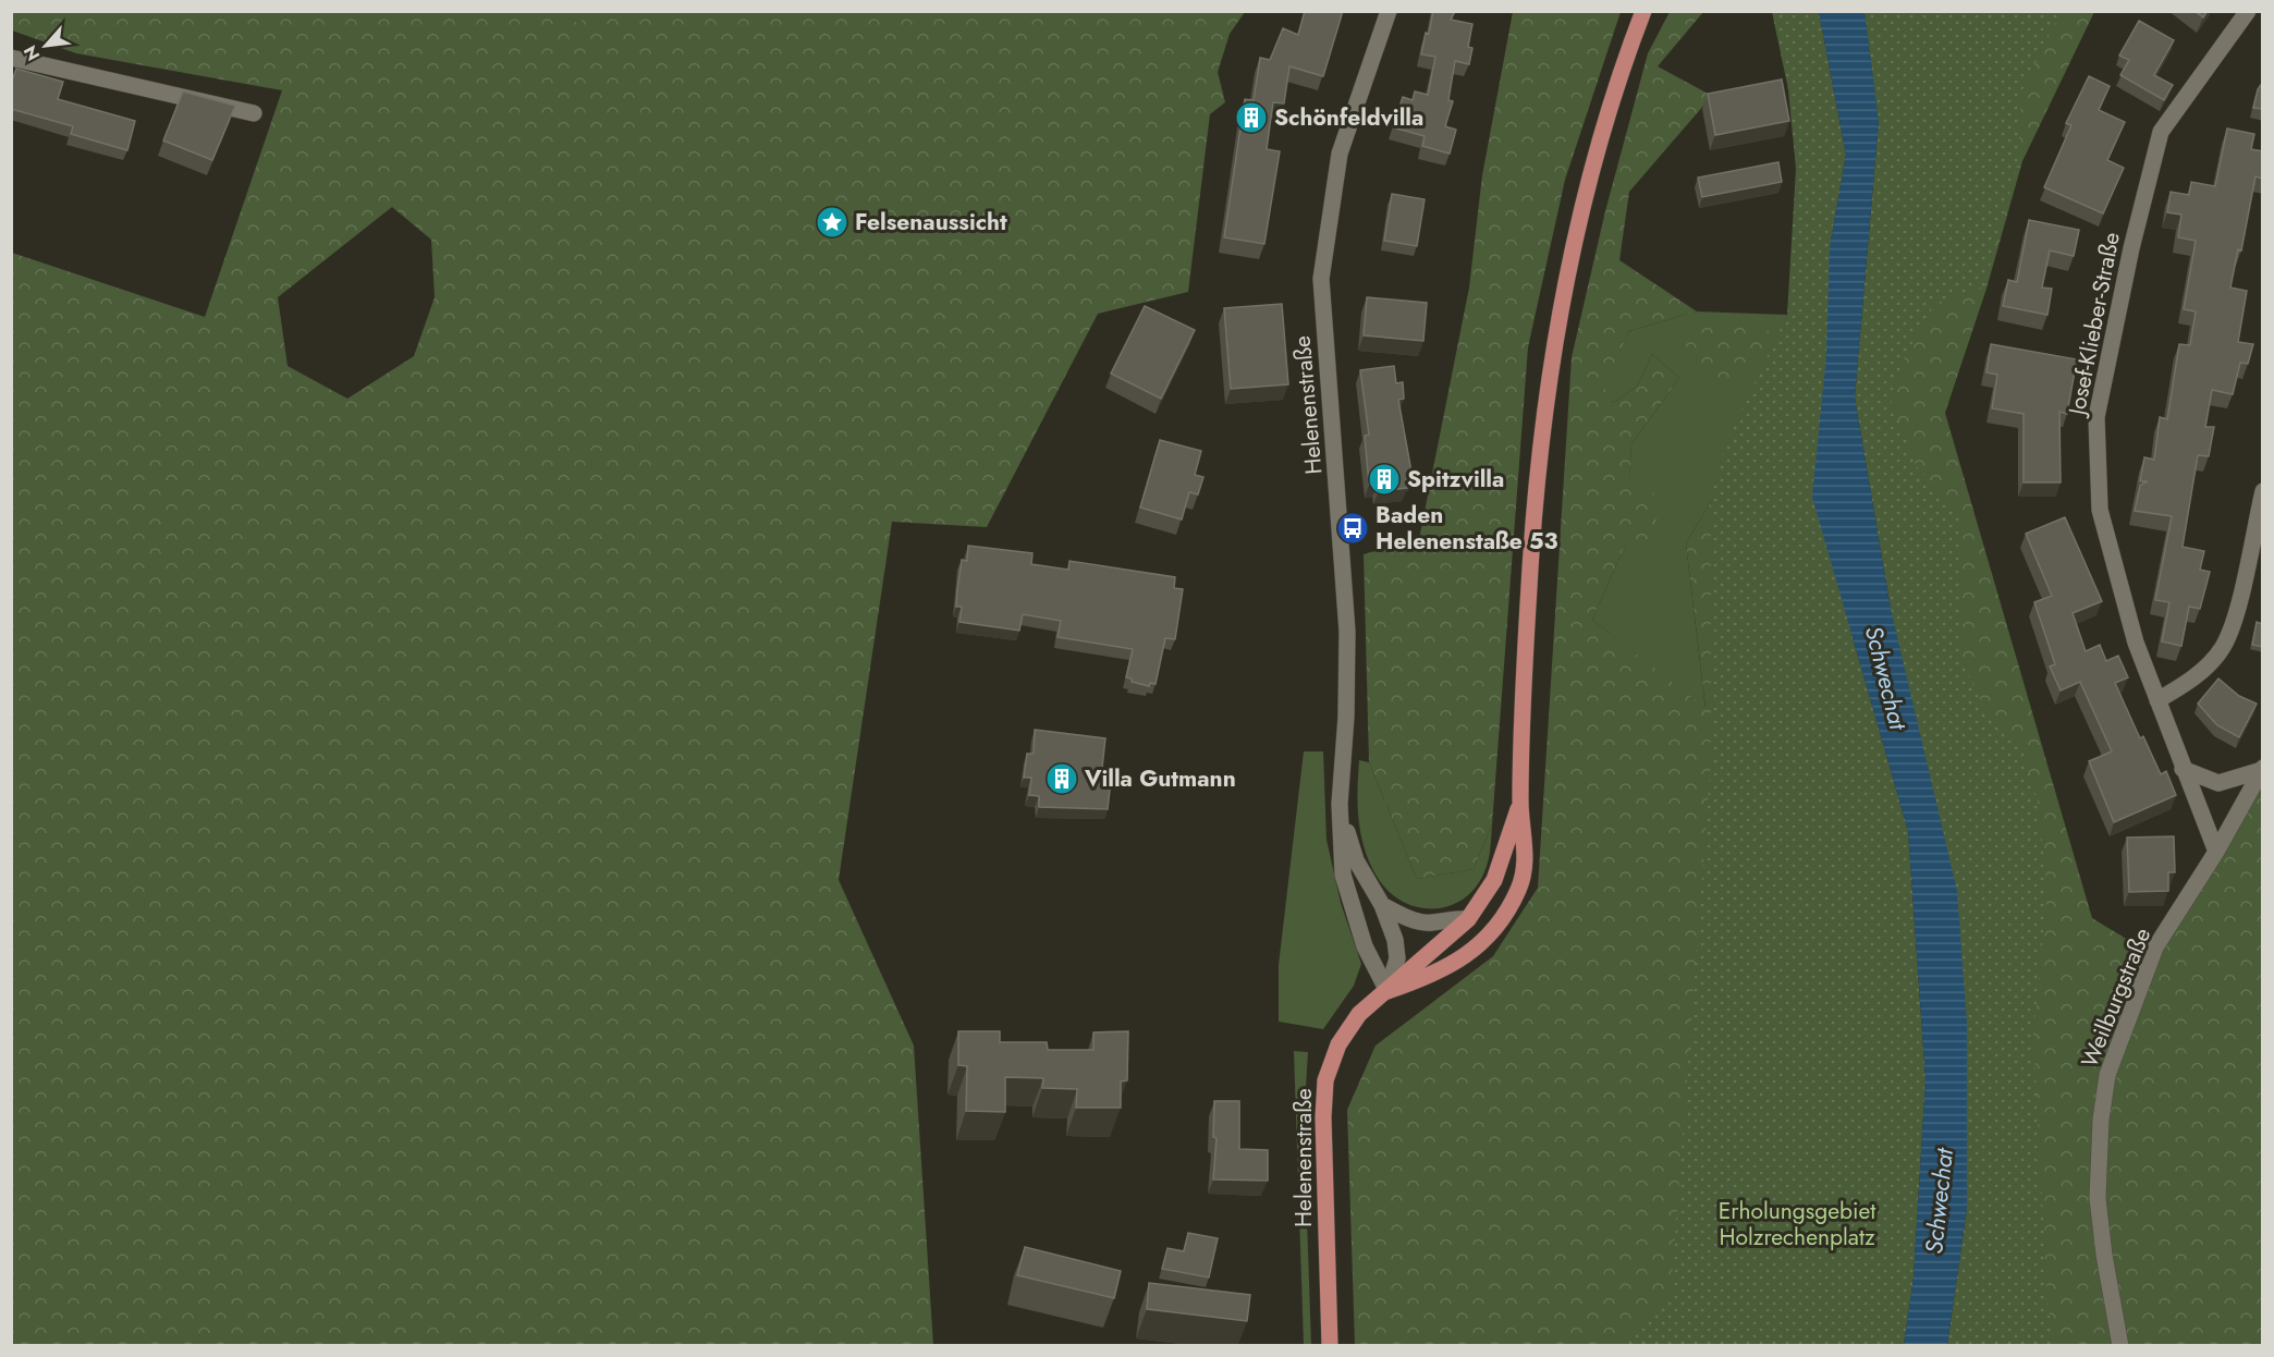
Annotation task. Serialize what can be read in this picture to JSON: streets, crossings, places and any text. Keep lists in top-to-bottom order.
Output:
{
  "streets": {
    "main road": ["Helenenstraße"],
    "street": ["Josef-Klieber-Straße", "Weilburgstraße"]
  },
  "crossings": [
    ["Josef-Klieber-Straße", "Weilburgstraße"]
  ],
  "water": ["Schwechat"],
  "parks": ["Erholungsgebiet Holzrechenplatz"],
  "places": {
    "building": ["Schönfeldvilla", "Spitzvilla", "Villa Gutmann"],
    "place": ["Felsenaussicht"],
    "bus stop": ["Baden Helenenstaße 53"]
  },
  "north": "bottom left"
}
